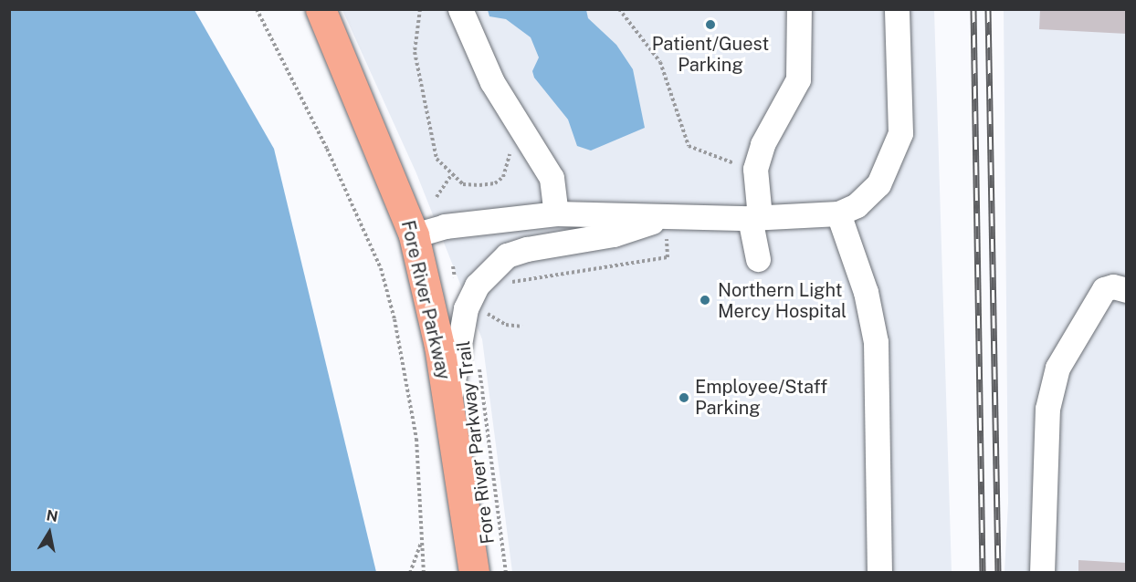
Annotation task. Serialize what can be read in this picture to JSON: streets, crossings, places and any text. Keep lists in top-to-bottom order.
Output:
{
  "streets": {
    "main road": ["Fore River Parkway"],
    "path": ["Fore River Parkway Trail"]
  },
  "places": ["Patient/Guest Parking", "Northern Light Mercy Hospital", "Employee/Staff Parking"],
  "north": "top"
}
